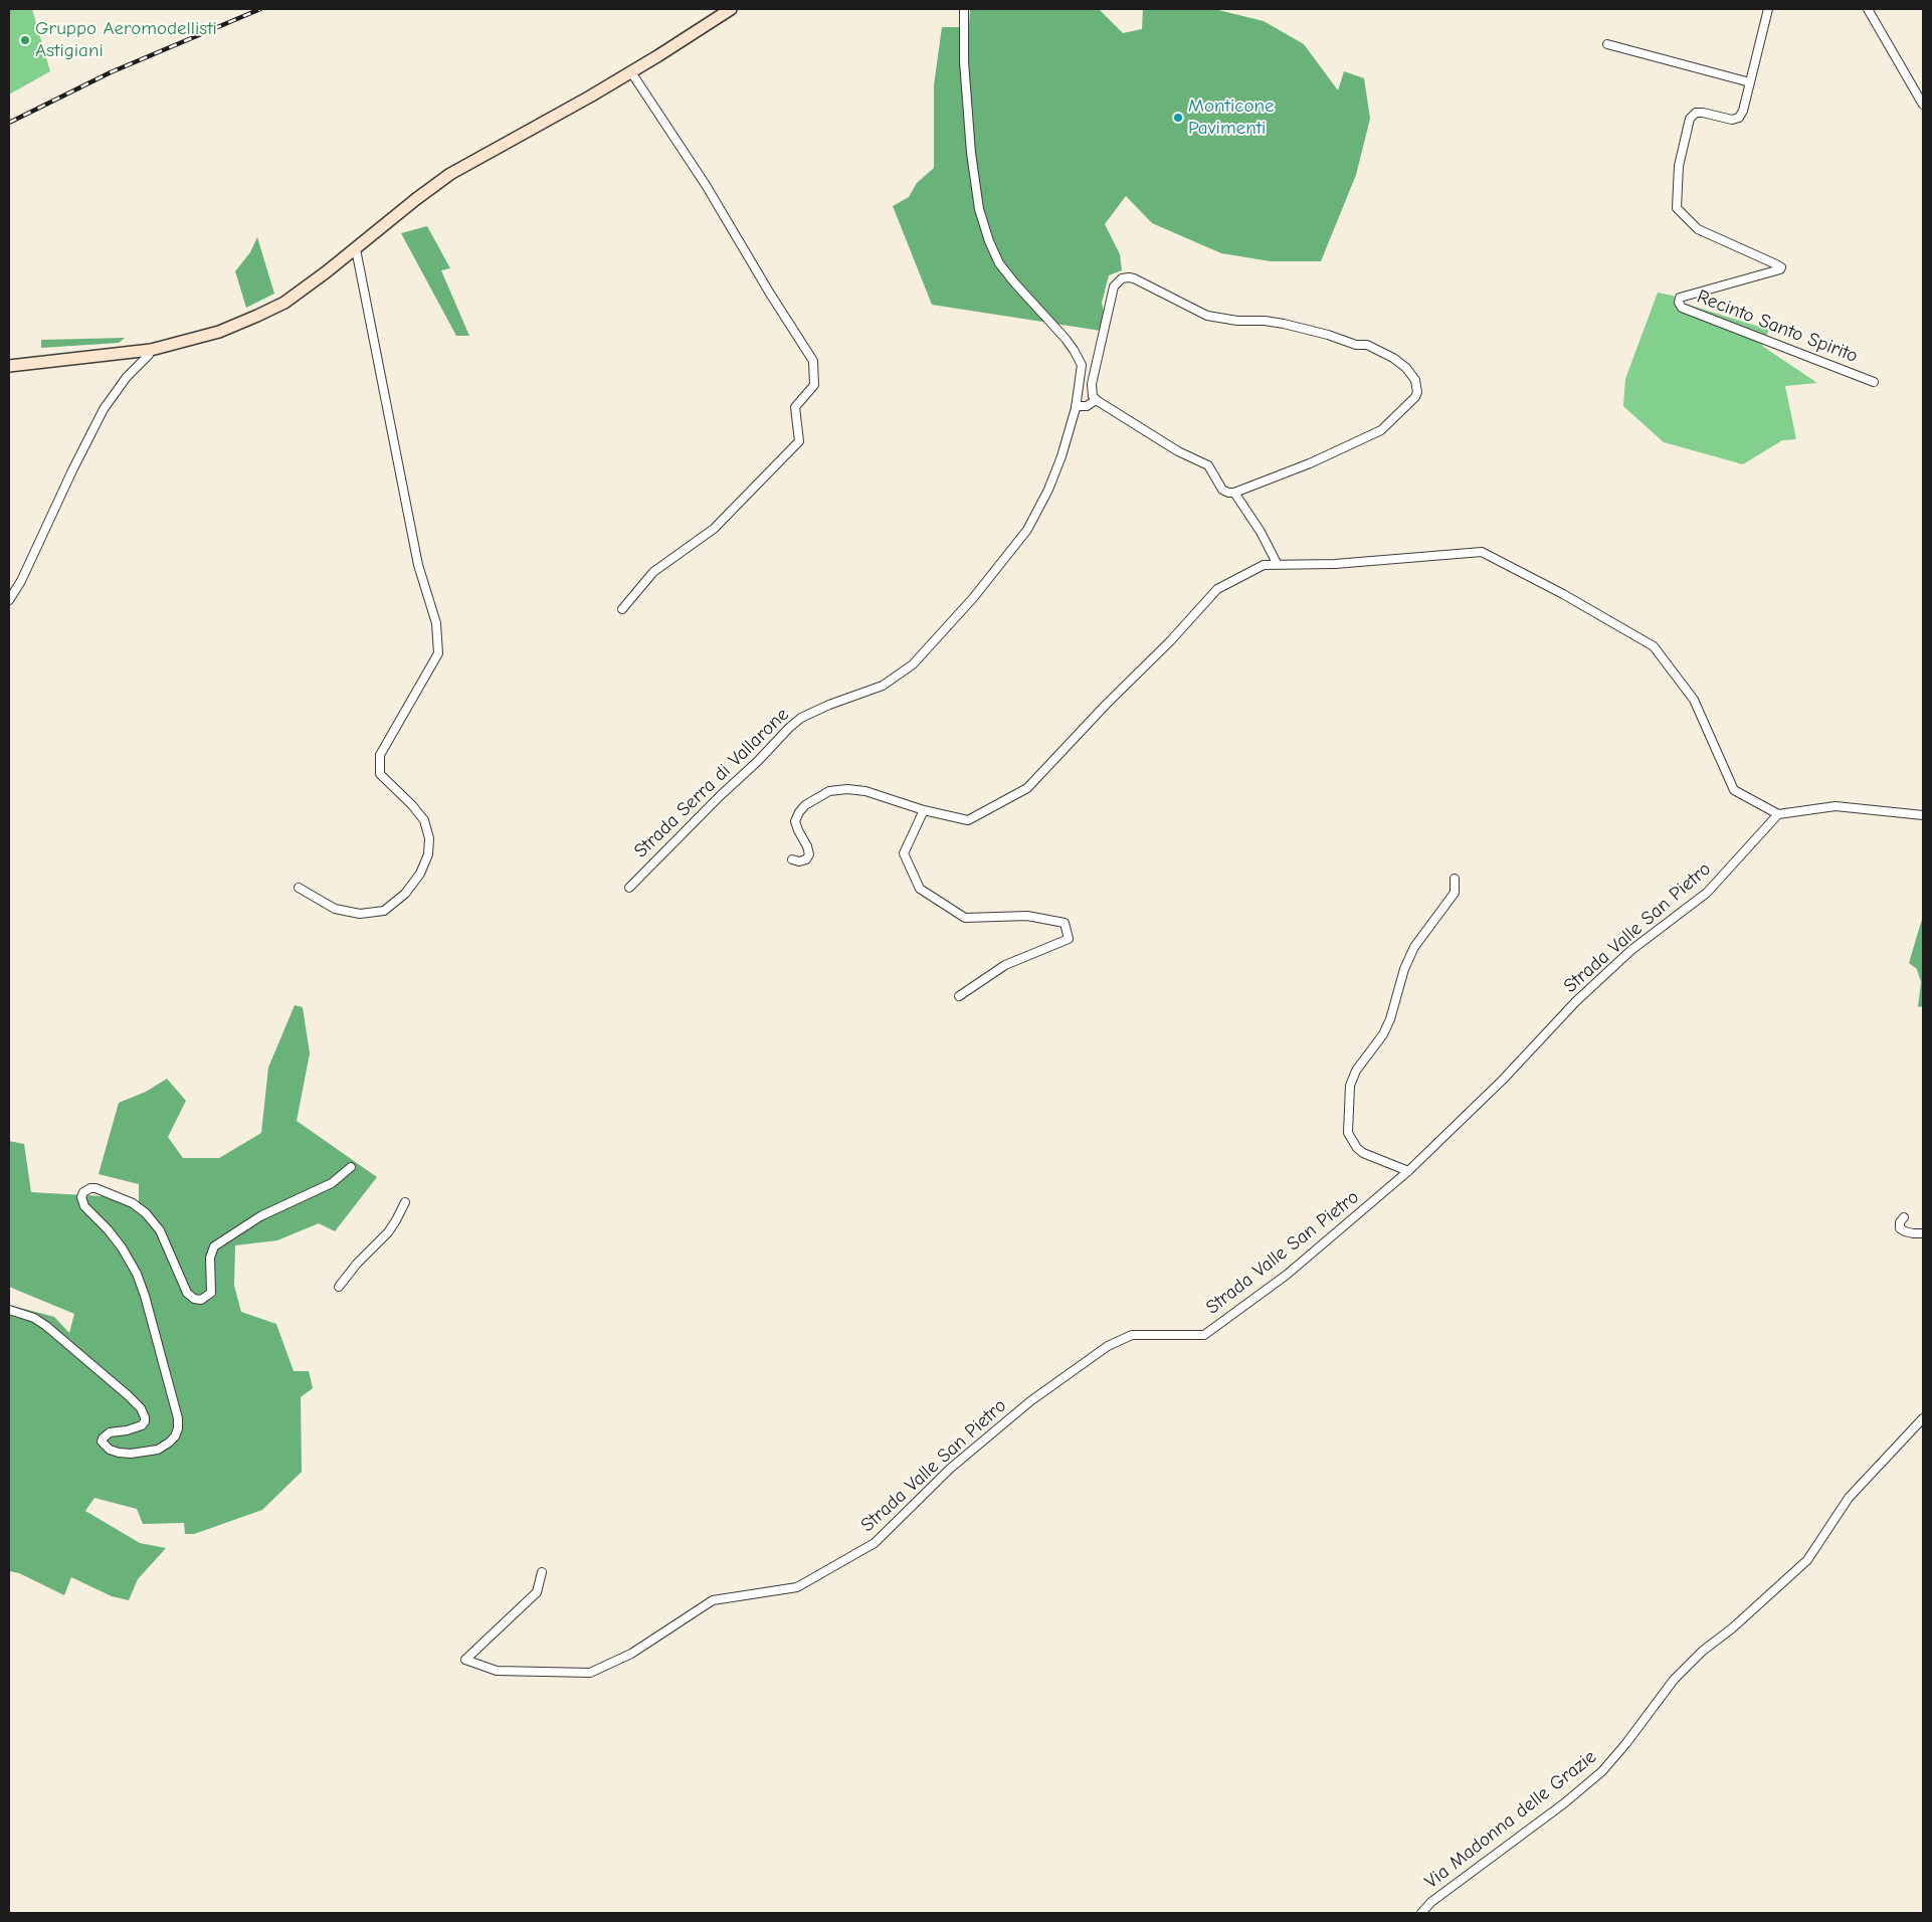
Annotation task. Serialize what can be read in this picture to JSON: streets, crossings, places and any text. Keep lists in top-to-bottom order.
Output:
{
  "streets": {
    "street": [
      "Recinto Santo Spirito",
      "Strada Serra di Vallarone",
      "Strada Valle San Pietro",
      "Via Madonna delle Grazie"
    ]
  },
  "places": ["Gruppo Aeromodellisti Astigiani", "Monticone Pavimenti"]
}
